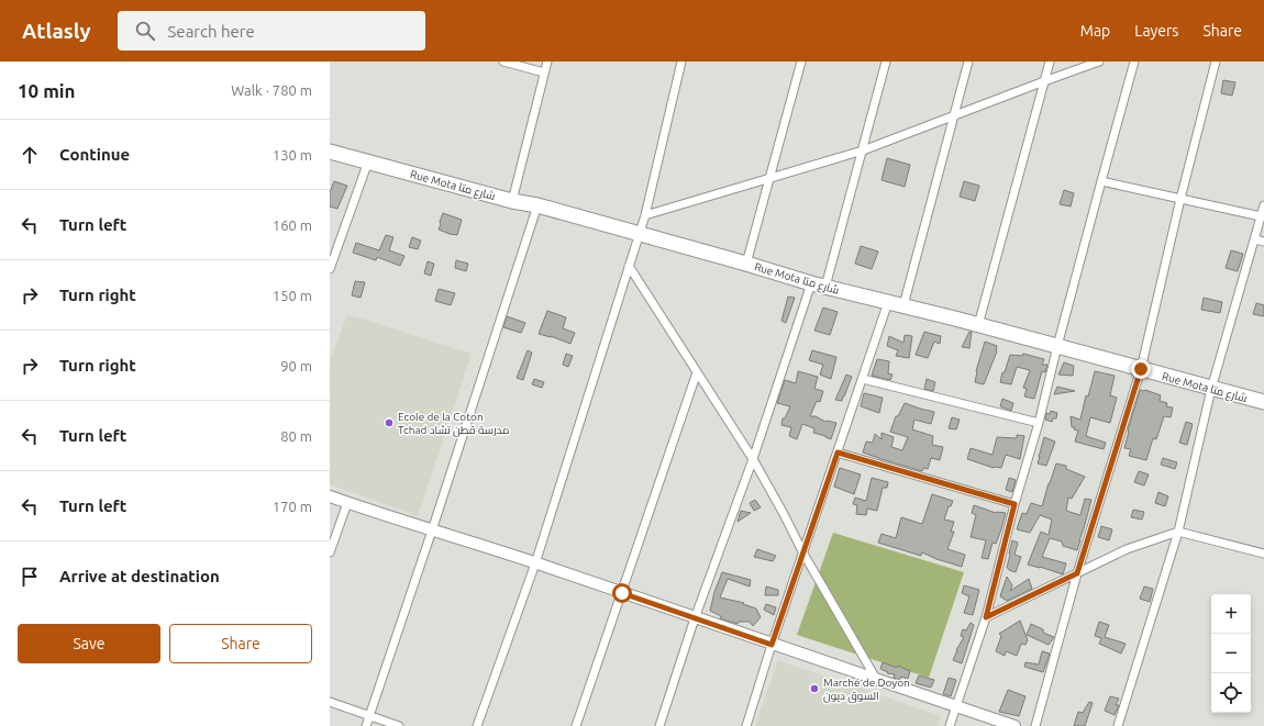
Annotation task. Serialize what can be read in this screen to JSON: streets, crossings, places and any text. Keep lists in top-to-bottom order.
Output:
{
  "streets": {
    "highway": ["Rue Mota شارع متا"]
  },
  "places": ["Ecole de la Coton Tchad مدرسة قطن تشاد", "Marché de Doyon السوق ديون"],
  "page": {
    "header": "Atlasly",
    "search": "Search here",
    "nav": ["Map", "Layers", "Share"],
    "heading": ["10 min", "Walk · 780 m"],
    "list": [
      ["Continue", "130 m"],
      ["Turn left", "160 m"],
      ["Turn right", "150 m"],
      ["Turn right", "90 m"],
      ["Turn left", "80 m"],
      ["Turn left", "170 m"],
      "Arrive at destination"
    ],
    "map_buttons": ["+", "−"],
    "buttons": ["Save", "Share"]
  }
}
